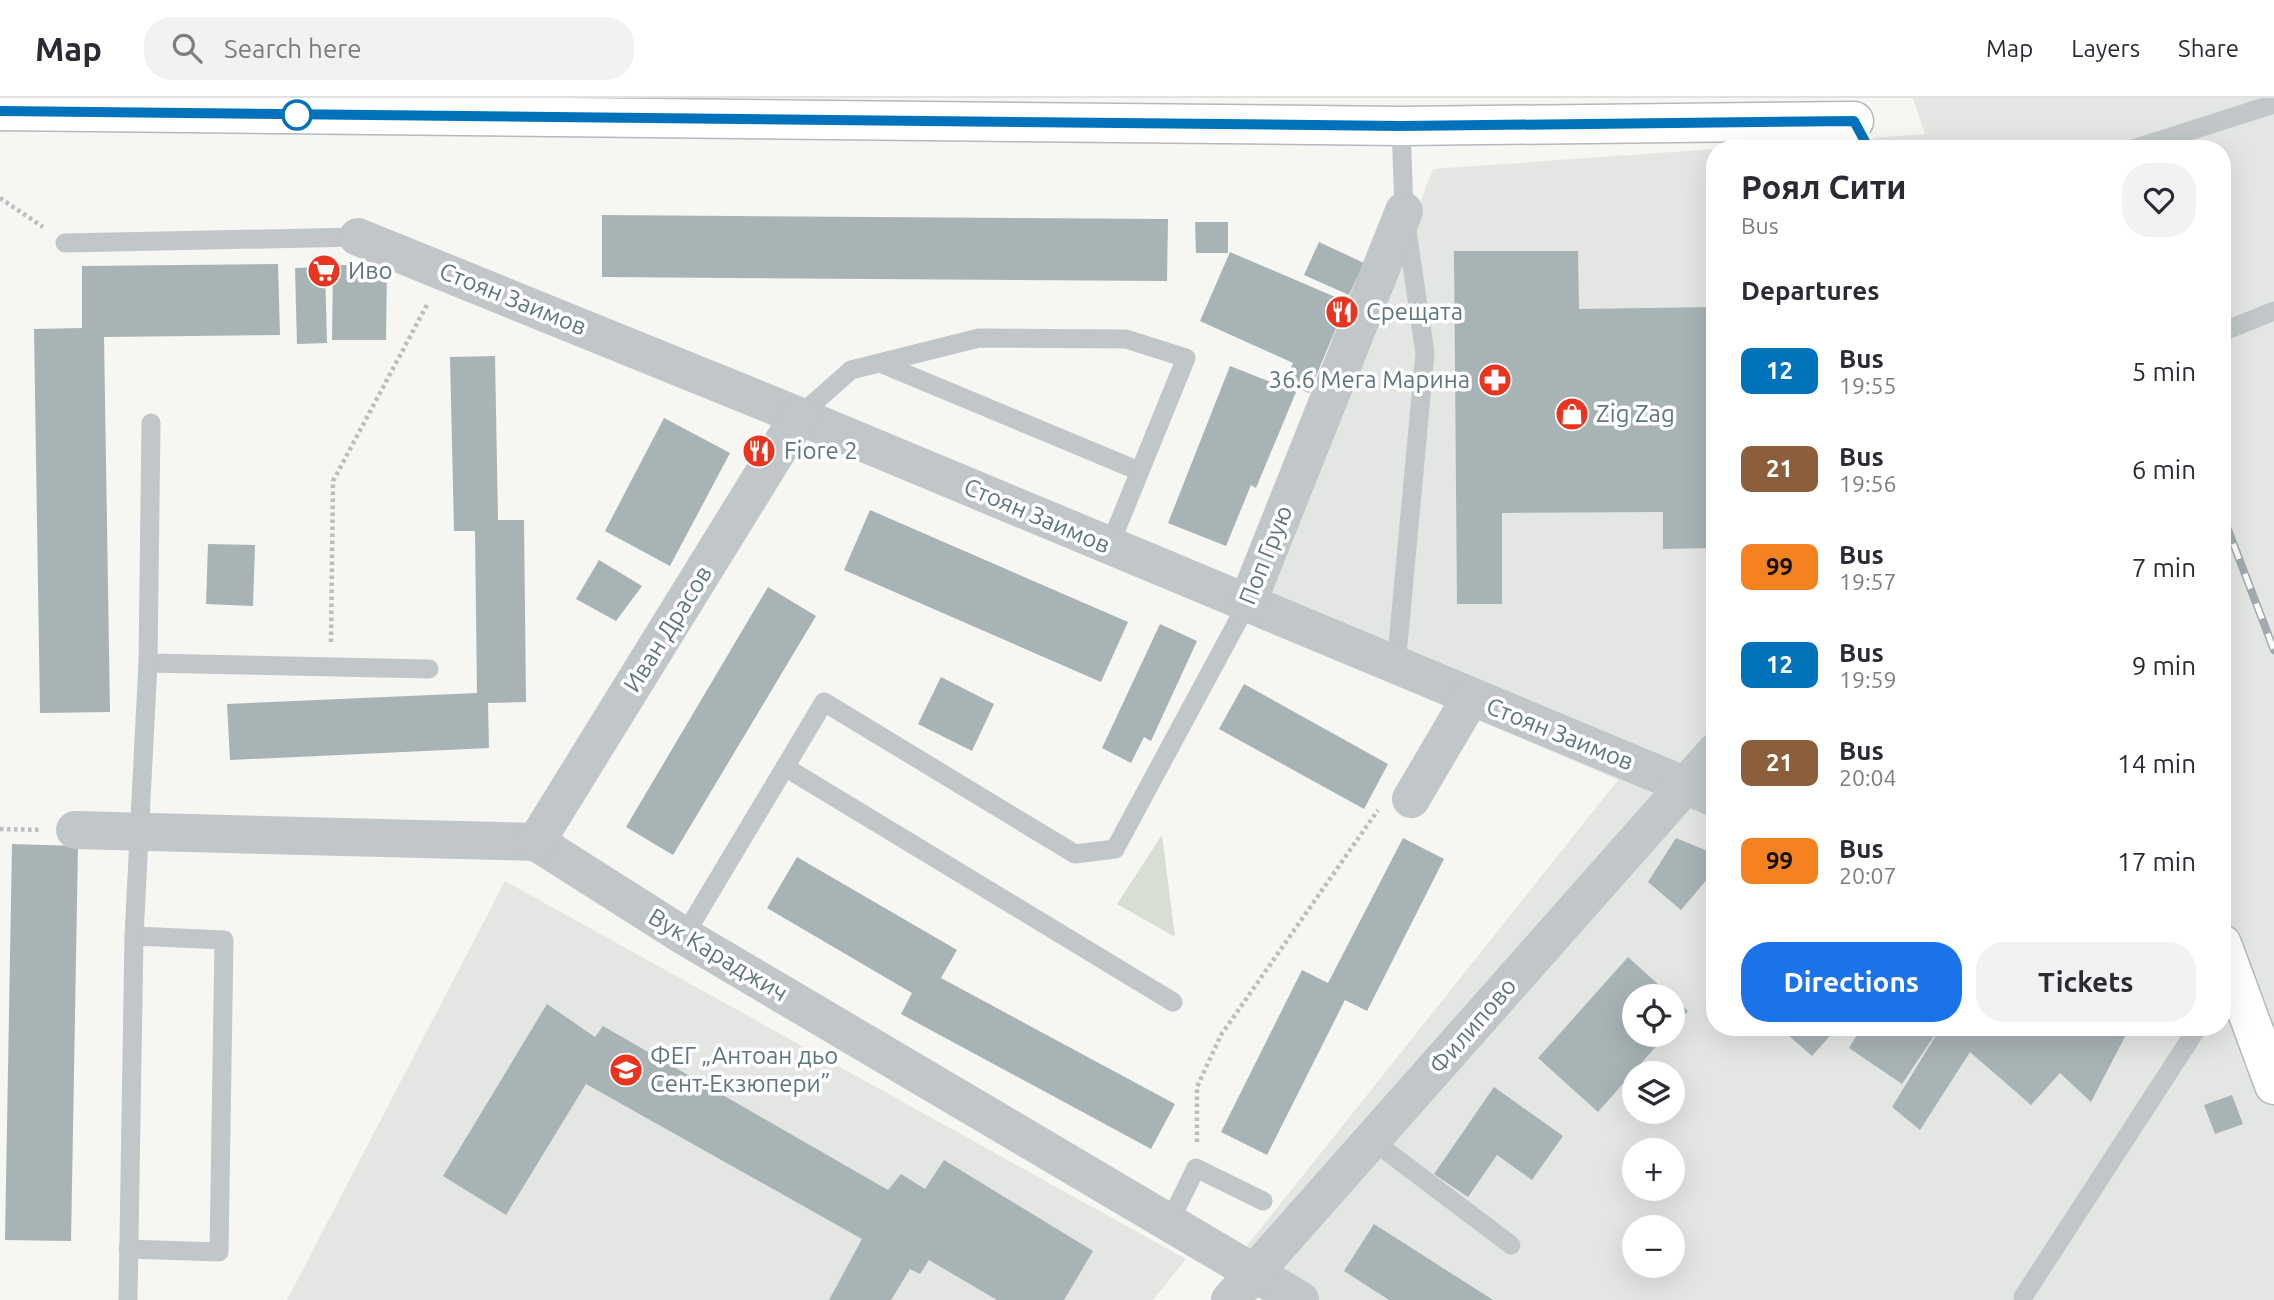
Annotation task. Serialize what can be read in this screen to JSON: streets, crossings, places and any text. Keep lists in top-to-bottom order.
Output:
{
  "streets": {
    "street": [
      "Стоян Заимов",
      "Поп Грую",
      "Иван Драсов",
      "Вук Караджич",
      "Филипово"
    ]
  },
  "crossings": [
    ["Стоян Заимов", "Поп Грую"],
    ["Стоян Заимов", "Иван Драсов"],
    ["Стоян Заимов", "Филипово"],
    ["Иван Драсов", "Вук Караджич"],
    ["Вук Караджич", "Филипово"]
  ],
  "places": {
    "supermarket": ["Иво"],
    "restaurant": ["Срещата", "Fiore 2"],
    "pharmacy": ["36.6 Мега Марина"],
    "shop": ["Zig Zag"],
    "school or university": ["ФЕГ „Антоан дьо Сент-Екзюпери”"]
  },
  "lines": ["bus line 12"],
  "page": {
    "header": "Map",
    "search": "Search here",
    "nav": ["Map", "Layers", "Share"],
    "heading": [
      ["Роял Сити", "Bus"],
      "Departures"
    ],
    "list": [
      {
        "mark": "12",
        "name": "Bus",
        "note": "19:55",
        "value": "5 min"
      },
      {
        "mark": "21",
        "name": "Bus",
        "note": "19:56",
        "value": "6 min"
      },
      {
        "mark": "99",
        "name": "Bus",
        "note": "19:57",
        "value": "7 min"
      },
      {
        "mark": "12",
        "name": "Bus",
        "note": "19:59",
        "value": "9 min"
      },
      {
        "mark": "21",
        "name": "Bus",
        "note": "20:04",
        "value": "14 min"
      },
      {
        "mark": "99",
        "name": "Bus",
        "note": "20:07",
        "value": "17 min"
      }
    ],
    "buttons": ["Directions", "Tickets"],
    "map_buttons": ["+", "−"]
  }
}
